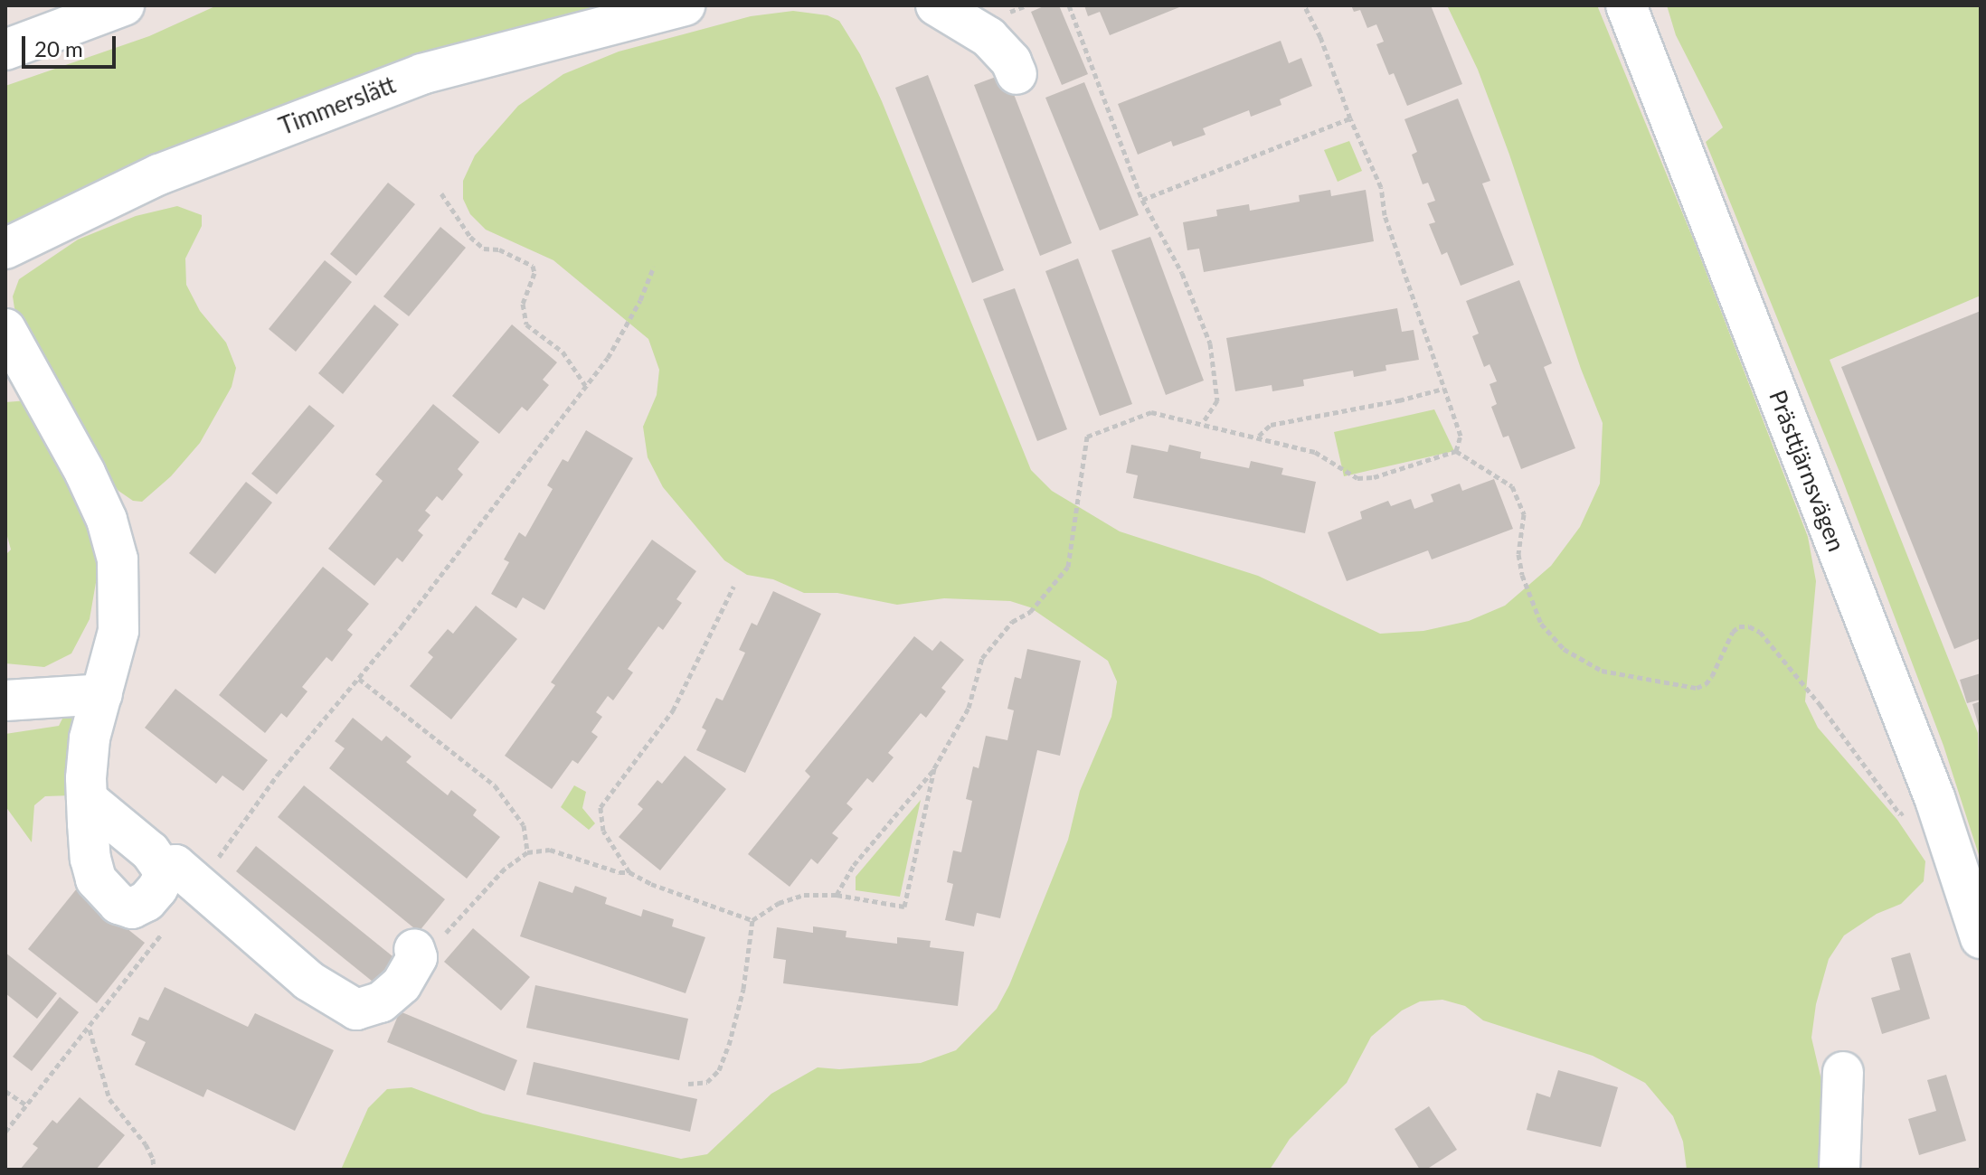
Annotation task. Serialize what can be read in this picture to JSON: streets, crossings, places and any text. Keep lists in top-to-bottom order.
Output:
{
  "streets": {
    "street": ["Timmerslätt", "Prästtjärnsvägen"]
  },
  "scale_bar": "20 m"
}
